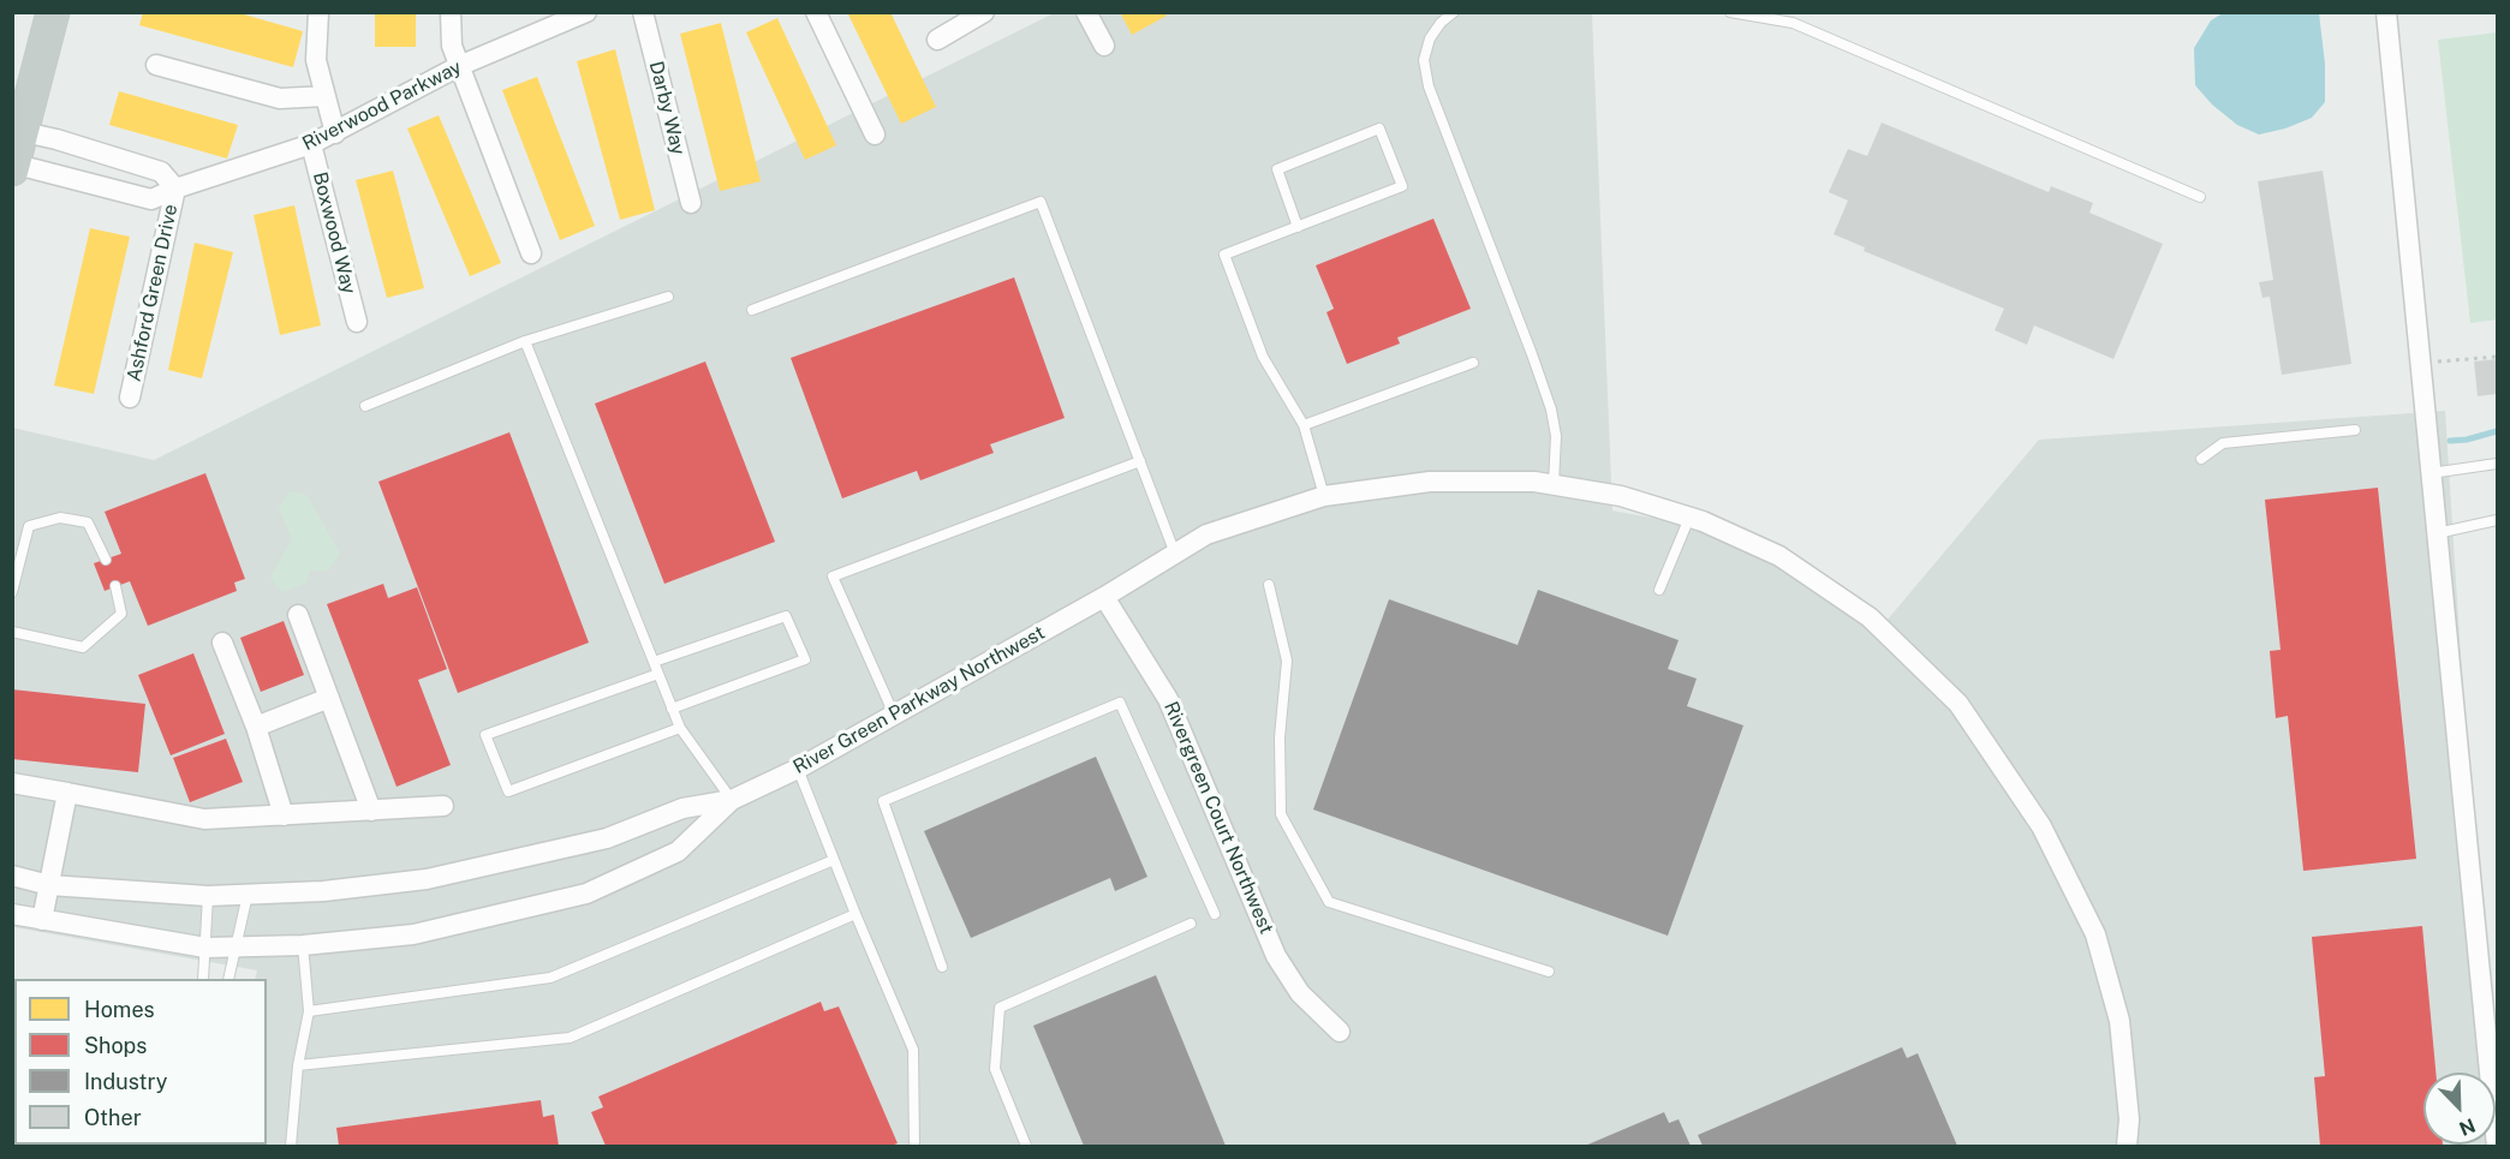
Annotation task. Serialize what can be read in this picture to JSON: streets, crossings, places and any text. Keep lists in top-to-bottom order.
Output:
{
  "streets": {
    "street": [
      "Riverwood Parkway",
      "Darby Way",
      "Boxwood Way",
      "Ashford Green Drive",
      "River Green Parkway Northwest",
      "Rivergreen Court Northwest"
    ]
  },
  "crossings": [
    ["Riverwood Parkway", "Boxwood Way"],
    ["Riverwood Parkway", "Ashford Green Drive"],
    ["River Green Parkway Northwest", "Rivergreen Court Northwest"]
  ],
  "legend": [
    "Homes",
    "Shops",
    "Industry",
    "Other"
  ],
  "north": "bottom right"
}
